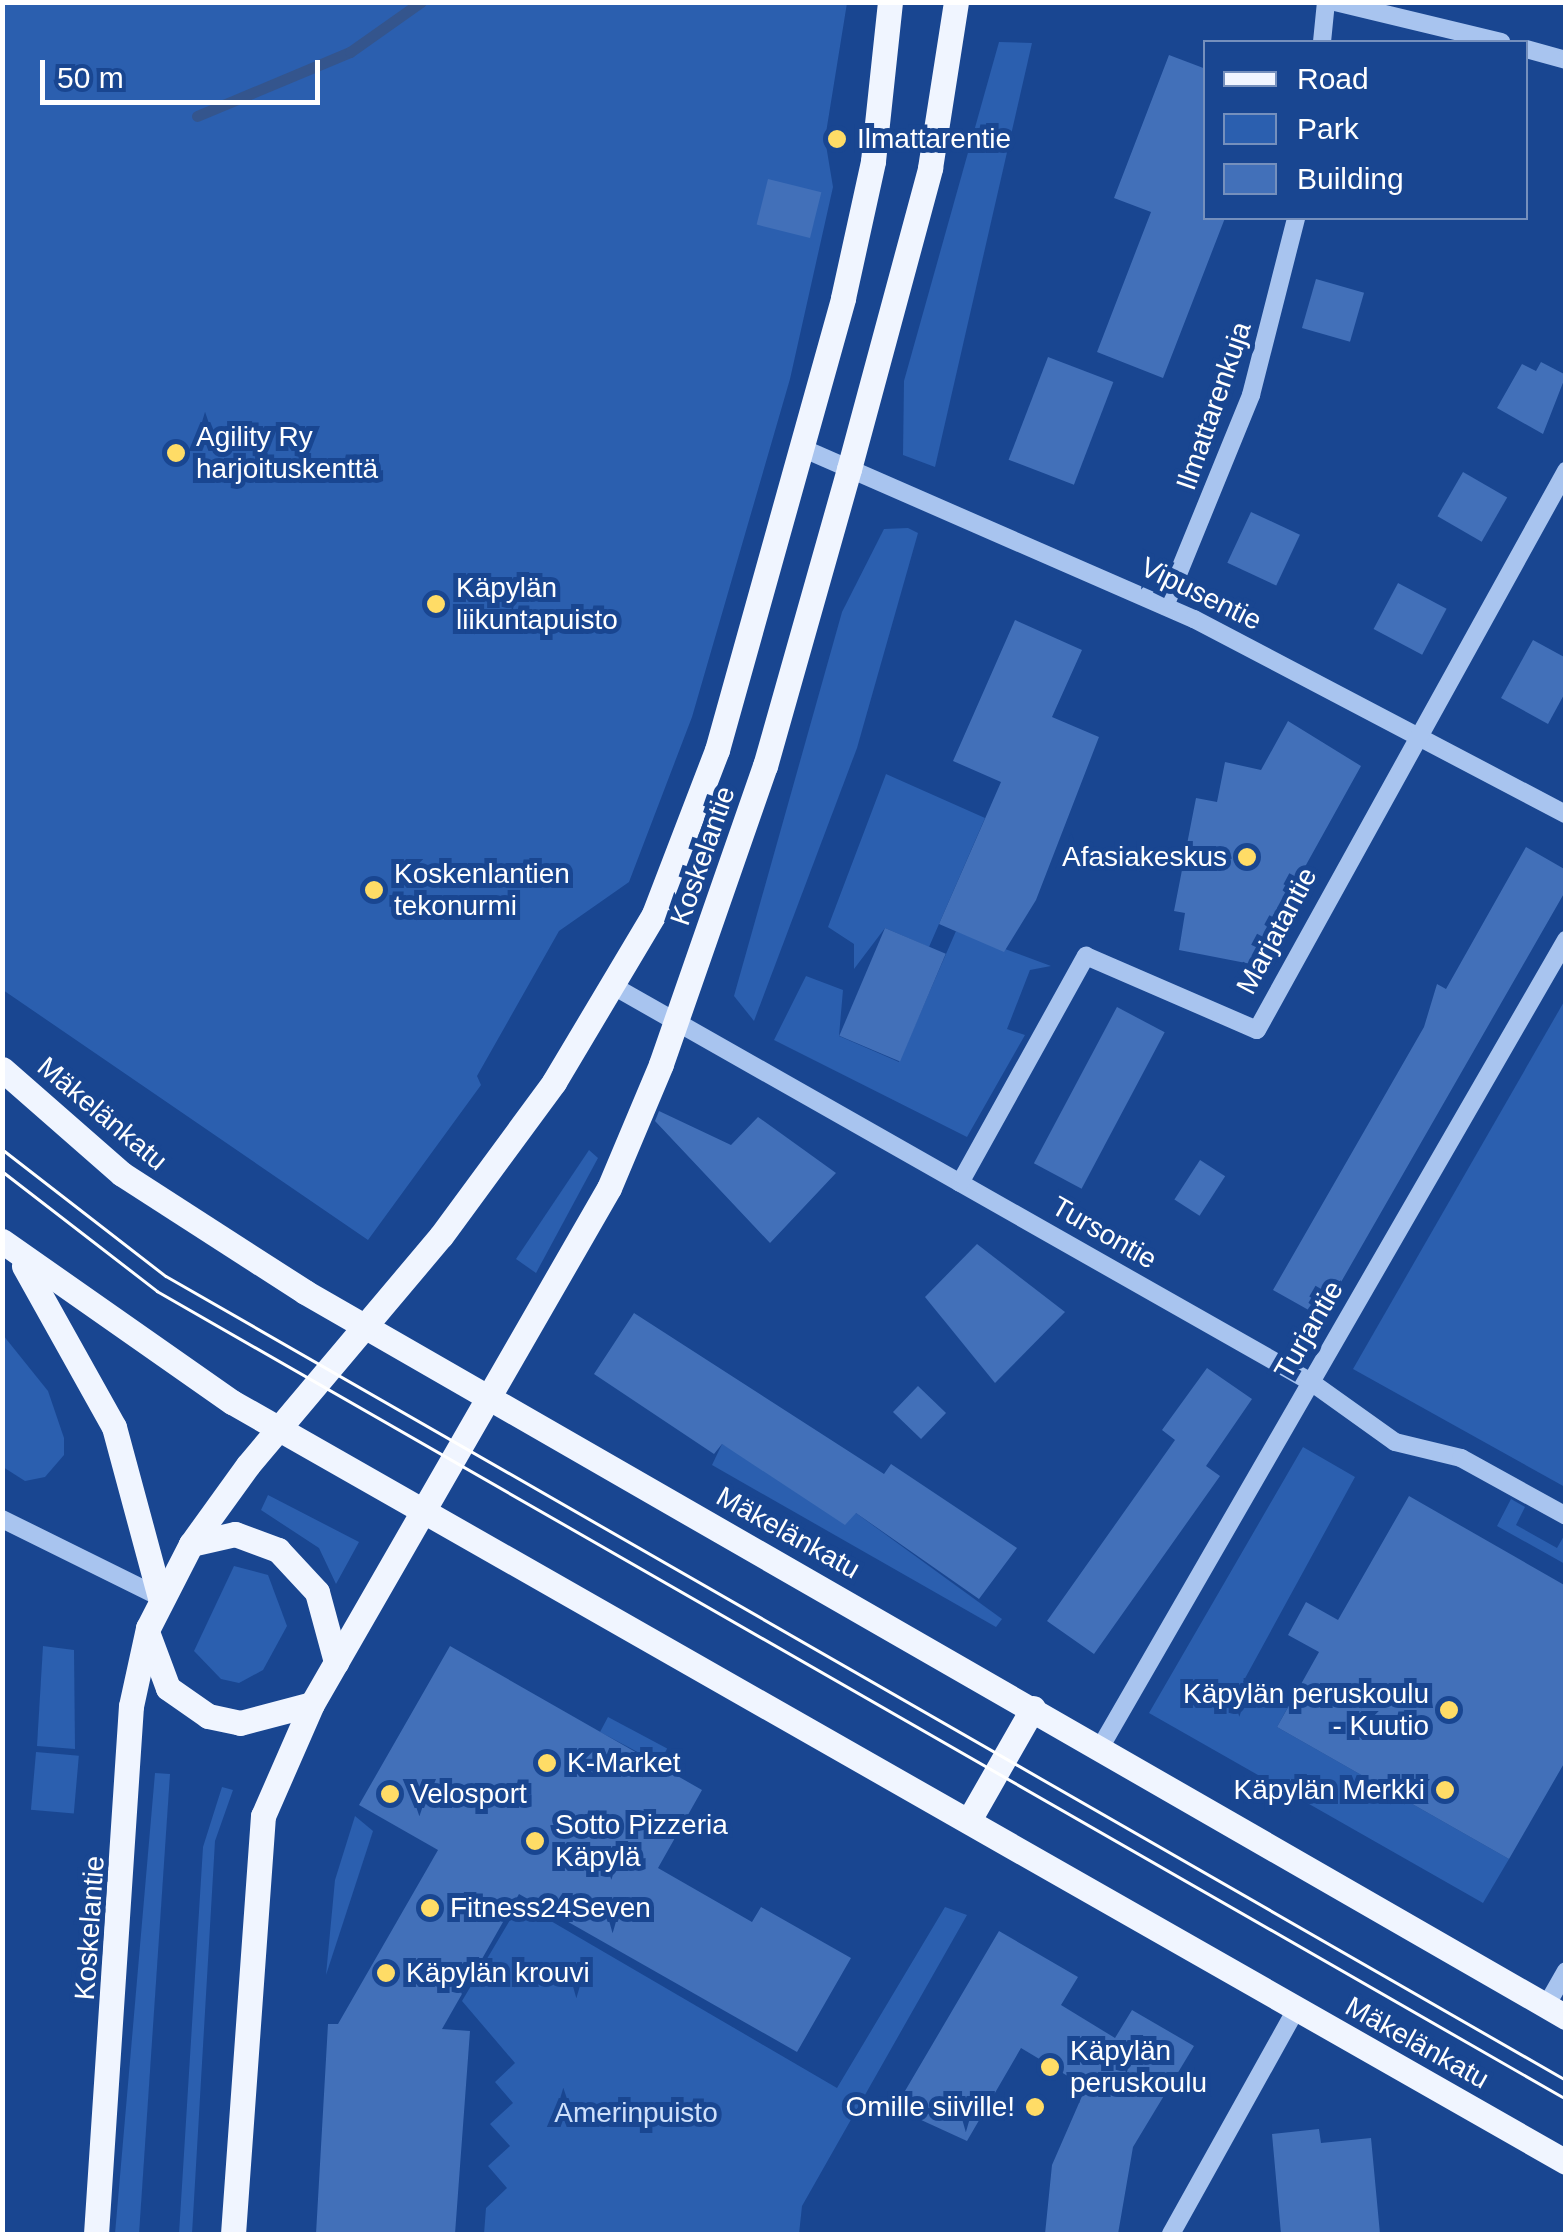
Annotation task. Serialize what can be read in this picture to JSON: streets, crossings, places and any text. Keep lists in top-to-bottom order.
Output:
{
  "streets": {
    "main road": ["Koskelantie", "Mäkelänkatu"],
    "street": [
      "Ilmattarenkuja",
      "Vipusentie",
      "Marjatantie",
      "Tursontie",
      "Turjantie"
    ]
  },
  "crossings": [
    ["Ilmattarenkuja", "Vipusentie"],
    ["Vipusentie", "Koskelantie"],
    ["Vipusentie", "Marjatantie"],
    ["Koskelantie", "Mäkelänkatu"],
    ["Koskelantie", "Tursontie"],
    ["Marjatantie", "Tursontie"],
    ["Mäkelänkatu", "Turjantie"],
    ["Tursontie", "Turjantie"]
  ],
  "parks": ["Amerinpuisto"],
  "places": [
    "Ilmattarentie",
    "Agility Ry harjoituskenttä",
    "Käpylän liikuntapuisto",
    "Afasiakeskus",
    "Koskenlantien tekonurmi",
    "Käpylän peruskoulu - Kuutio",
    "K-Market",
    "Käpylän Merkki",
    "Velosport",
    "Sotto Pizzeria Käpylä",
    "Fitness24Seven",
    "Käpylän krouvi",
    "Käpylän peruskoulu",
    "Omille siiville!"
  ],
  "legend": ["Road", "Park", "Building"],
  "scale_bar": "50 m"
}
